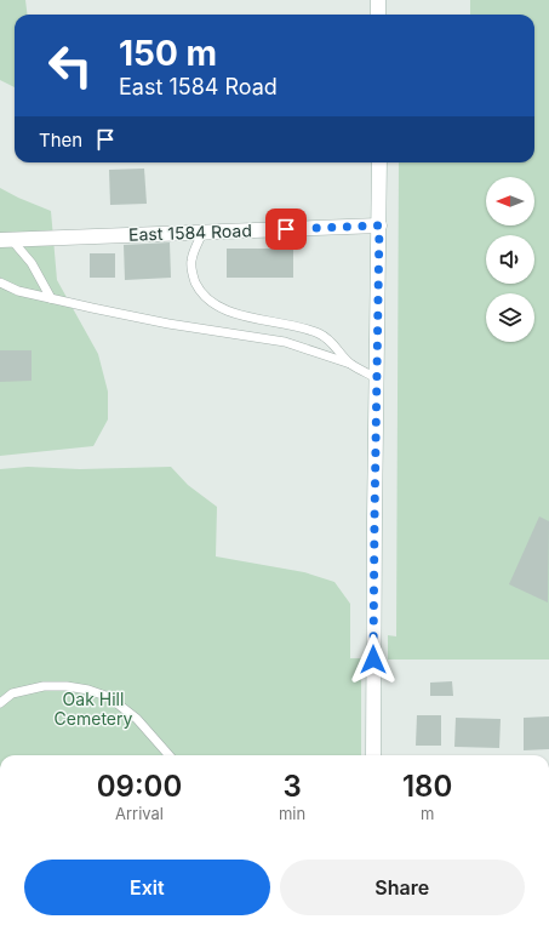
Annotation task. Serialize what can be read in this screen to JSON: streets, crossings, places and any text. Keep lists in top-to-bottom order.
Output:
{
  "streets": {
    "main road": ["East 1584 Road"]
  },
  "parks": ["Oak Hill Cemetery"],
  "north": "left",
  "page": {
    "turn": ["150 m", "East 1584 Road"],
    "then": "Then",
    "eta": [
      "09:00",
      "Arrival",
      "3",
      "min",
      "180",
      "m"
    ],
    "buttons": ["Exit", "Share"]
  }
}
